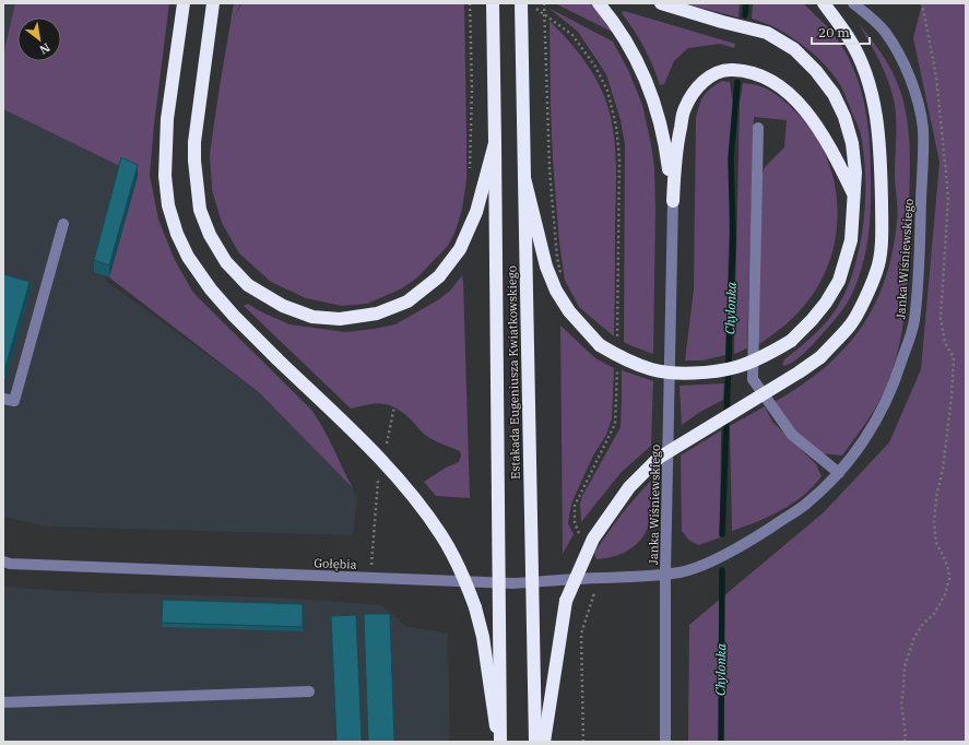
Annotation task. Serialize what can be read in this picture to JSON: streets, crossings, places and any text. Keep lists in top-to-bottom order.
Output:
{
  "streets": {
    "highway": ["Estakada Eugeniusza Kwiatkowskiego"],
    "street": ["Janka Wiśniewskiego", "Gołębia"]
  },
  "crossings": [
    ["Janka Wiśniewskiego", "Gołębia"]
  ],
  "water": ["Chylonka"],
  "scale_bar": "20 m",
  "north": "bottom right"
}
